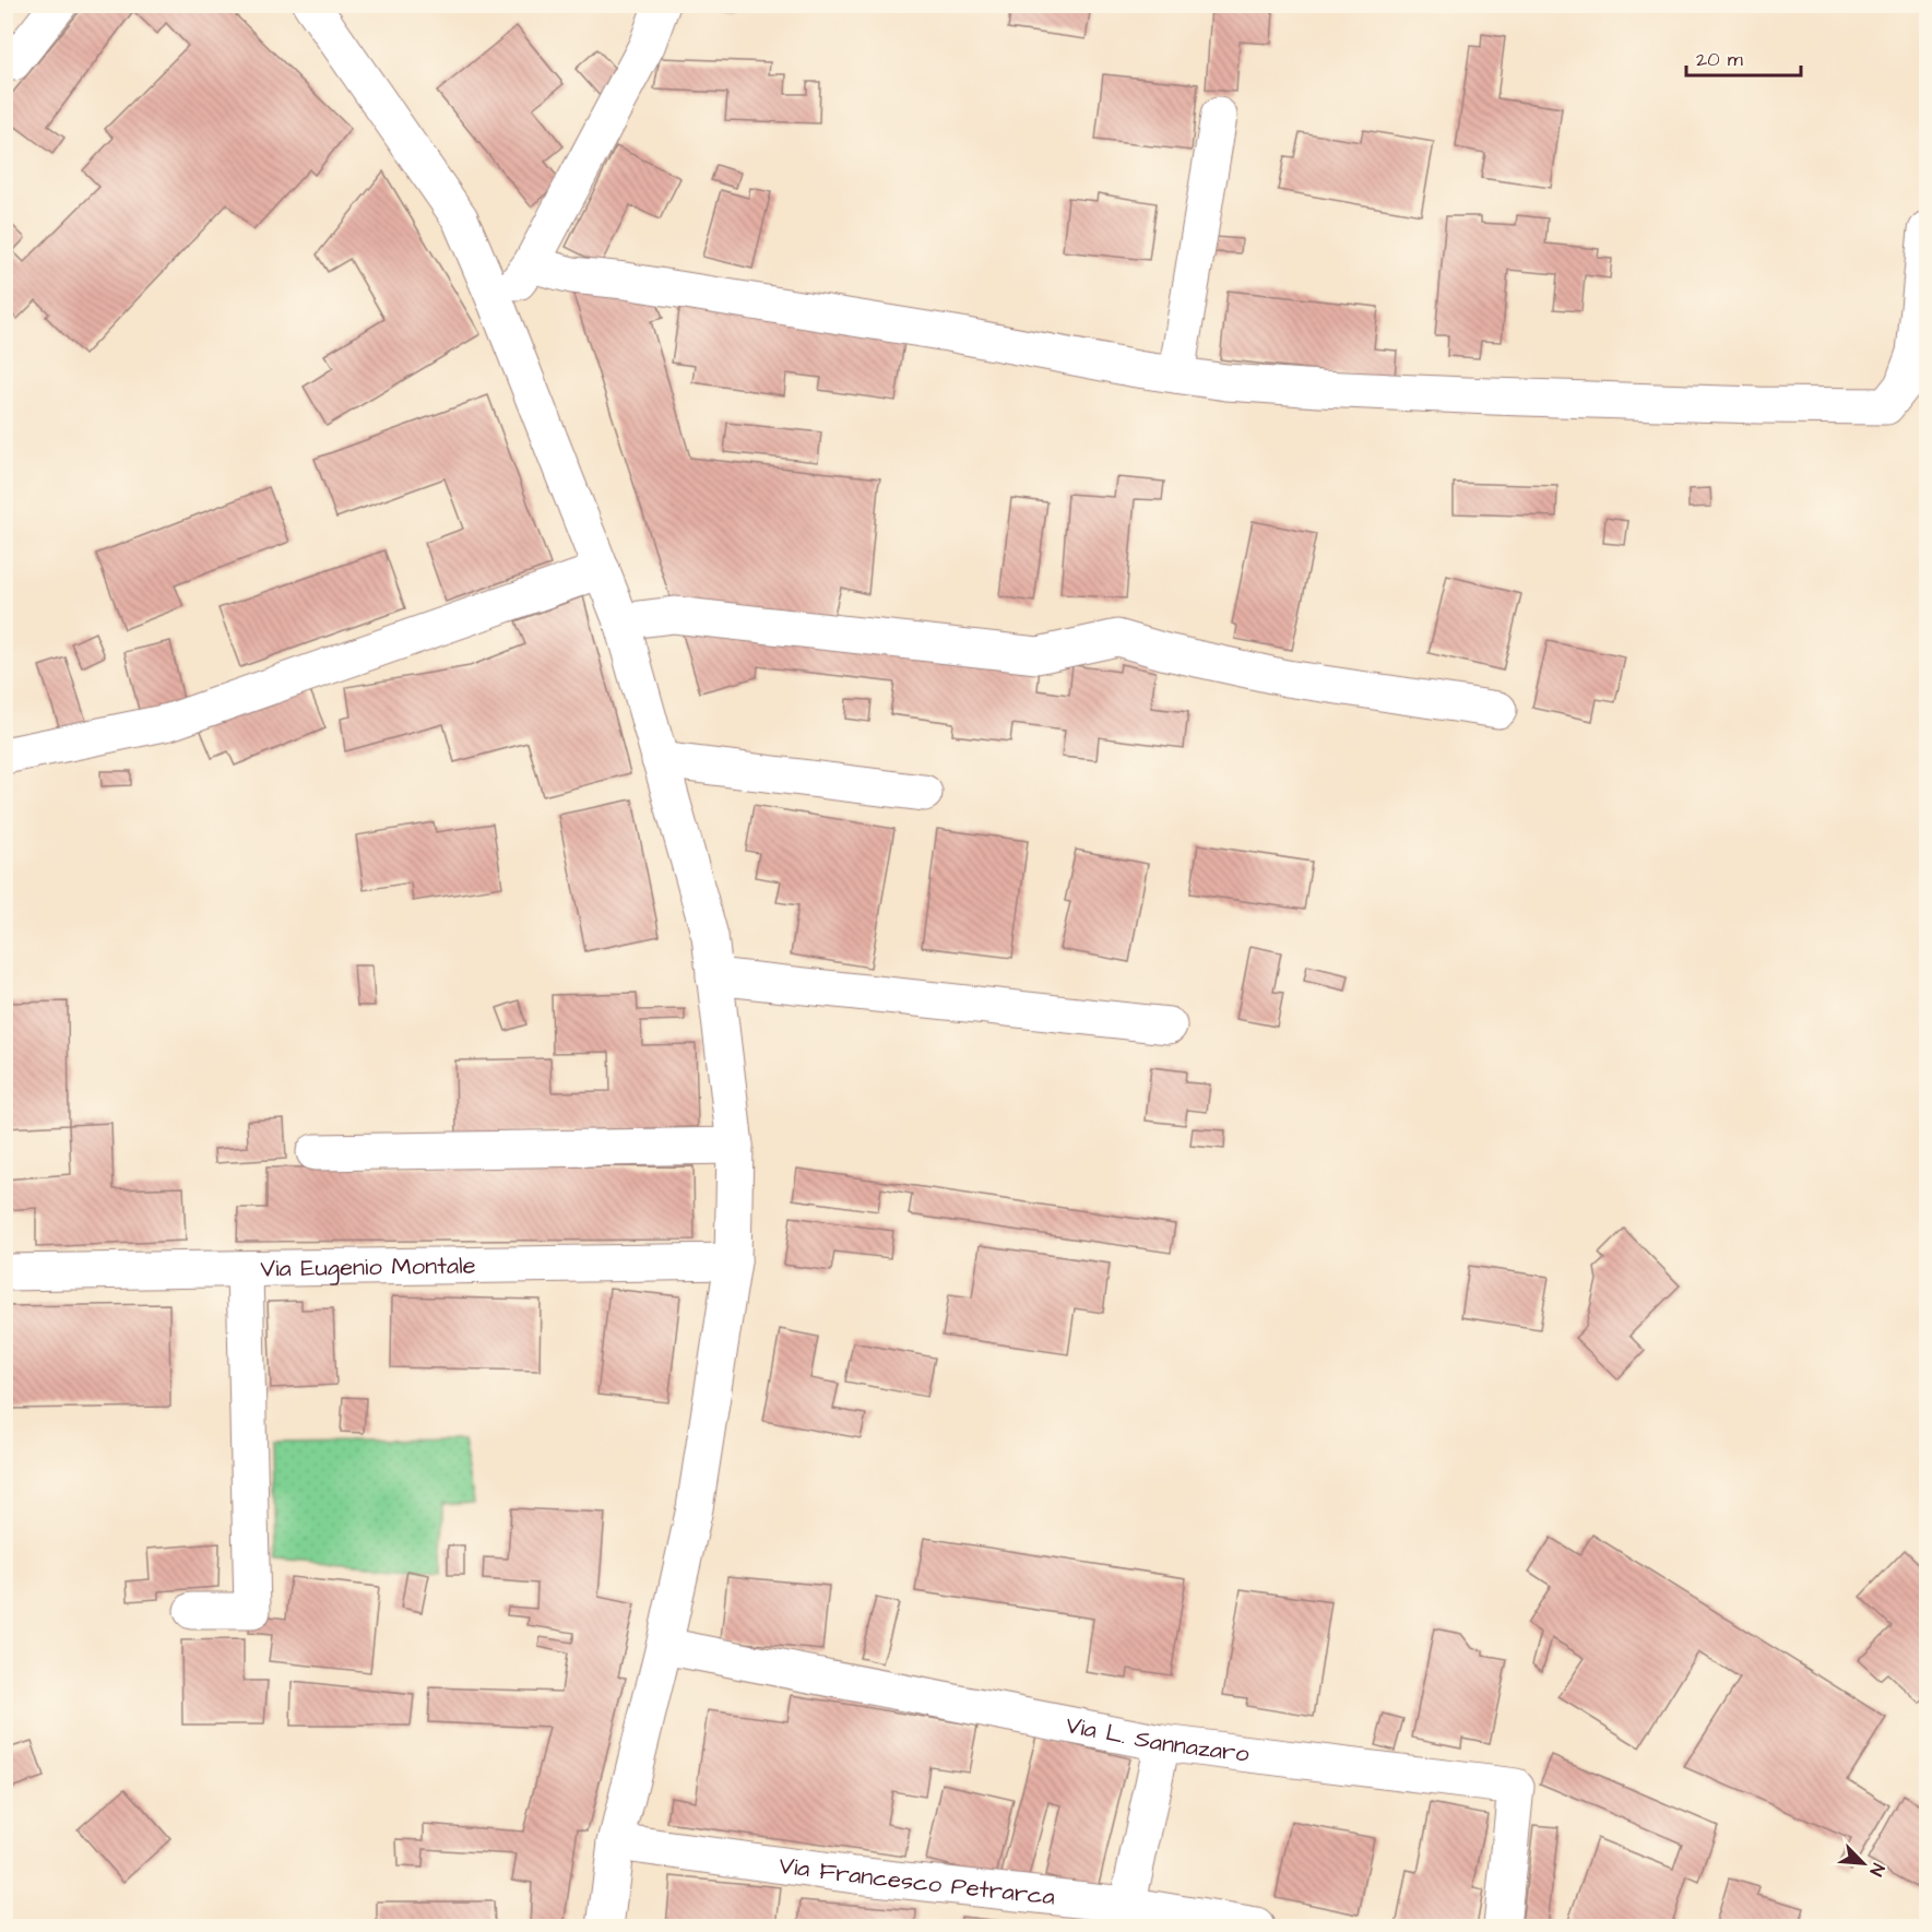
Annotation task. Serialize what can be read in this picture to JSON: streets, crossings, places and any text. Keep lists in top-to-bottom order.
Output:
{
  "streets": {
    "street": ["Via Eugenio Montale", "Via L. Sannazaro", "Via Francesco Petrarca"]
  },
  "scale_bar": "20 m",
  "north": "bottom right"
}
